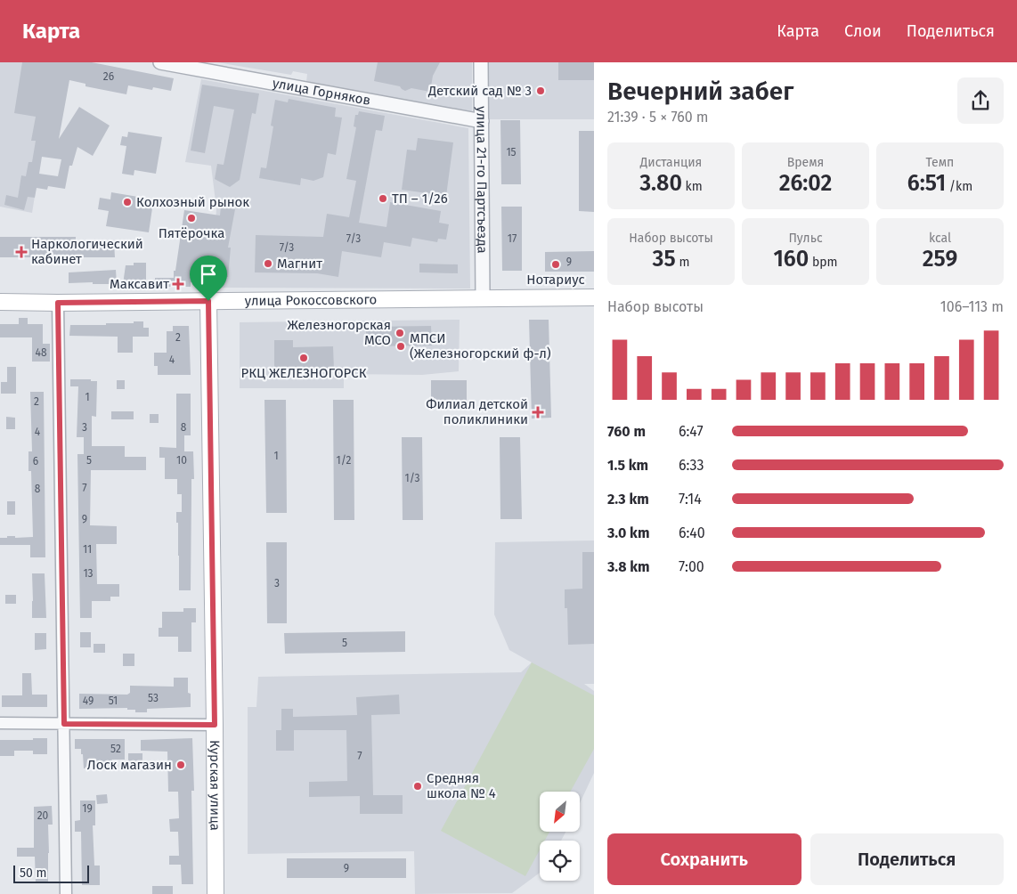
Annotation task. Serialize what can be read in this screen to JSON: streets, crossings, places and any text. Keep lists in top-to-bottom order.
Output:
{
  "streets": {
    "main road": ["улица Рокоссовского", "Курская улица"],
    "street": ["улица Горняков", "улица 21-го Партсъезда"]
  },
  "crossings": [
    ["улица Горняков", "улица 21-го Партсъезда"],
    ["улица 21-го Партсъезда", "улица Рокоссовского"],
    ["улица Рокоссовского", "Курская улица"]
  ],
  "places": {
    "other": [
      "Детский сад № 3",
      "ТП – 1/26",
      "Колхозный рынок",
      "Пятёрочка",
      "Магнит",
      "Нотариус",
      "Железногорская МСО",
      "МПСИ (Железногорский ф-л)",
      "РКЦ ЖЕЛЕЗНОГОРСК",
      "Лоск магазин",
      "Средняя школа № 4"
    ],
    "health": ["Наркологический кабинет", "Максавит", "Филиал детской поликлиники"]
  },
  "house_numbers": [
    "26",
    "15",
    "7/3",
    "17",
    "7/3",
    "9",
    "2",
    "48",
    "4",
    "1",
    "2",
    "3",
    "8",
    "4",
    "1",
    "5",
    "10",
    "1/2",
    "6",
    "1/3",
    "7",
    "8",
    "9",
    "11",
    "13",
    "3",
    "5",
    "53",
    "49",
    "51",
    "52",
    "7",
    "19",
    "20",
    "9"
  ],
  "scale_bar": "50 m",
  "north": "bottom left",
  "page": {
    "header": "Карта",
    "nav": ["Карта", "Слои", "Поделиться"],
    "heading": ["Вечерний забег", "21:39 · 5 × 760 m"],
    "stats": [
      ["Дистанция", "3.80 km"],
      ["Время", "26:02"],
      ["Темп", "6:51 /km"],
      ["Набор высоты", "35 m"],
      ["Пульс", "160 bpm"],
      ["kcal", "259"]
    ],
    "chart": ["Набор высоты", "106–113 m"],
    "list": [
      {
        "name": "760 m",
        "note": "6:47"
      },
      {
        "name": "1.5 km",
        "note": "6:33"
      },
      {
        "name": "2.3 km",
        "note": "7:14"
      },
      {
        "name": "3.0 km",
        "note": "6:40"
      },
      {
        "name": "3.8 km",
        "note": "7:00"
      }
    ],
    "buttons": ["Сохранить", "Поделиться"],
    "scale": "50 m"
  }
}
